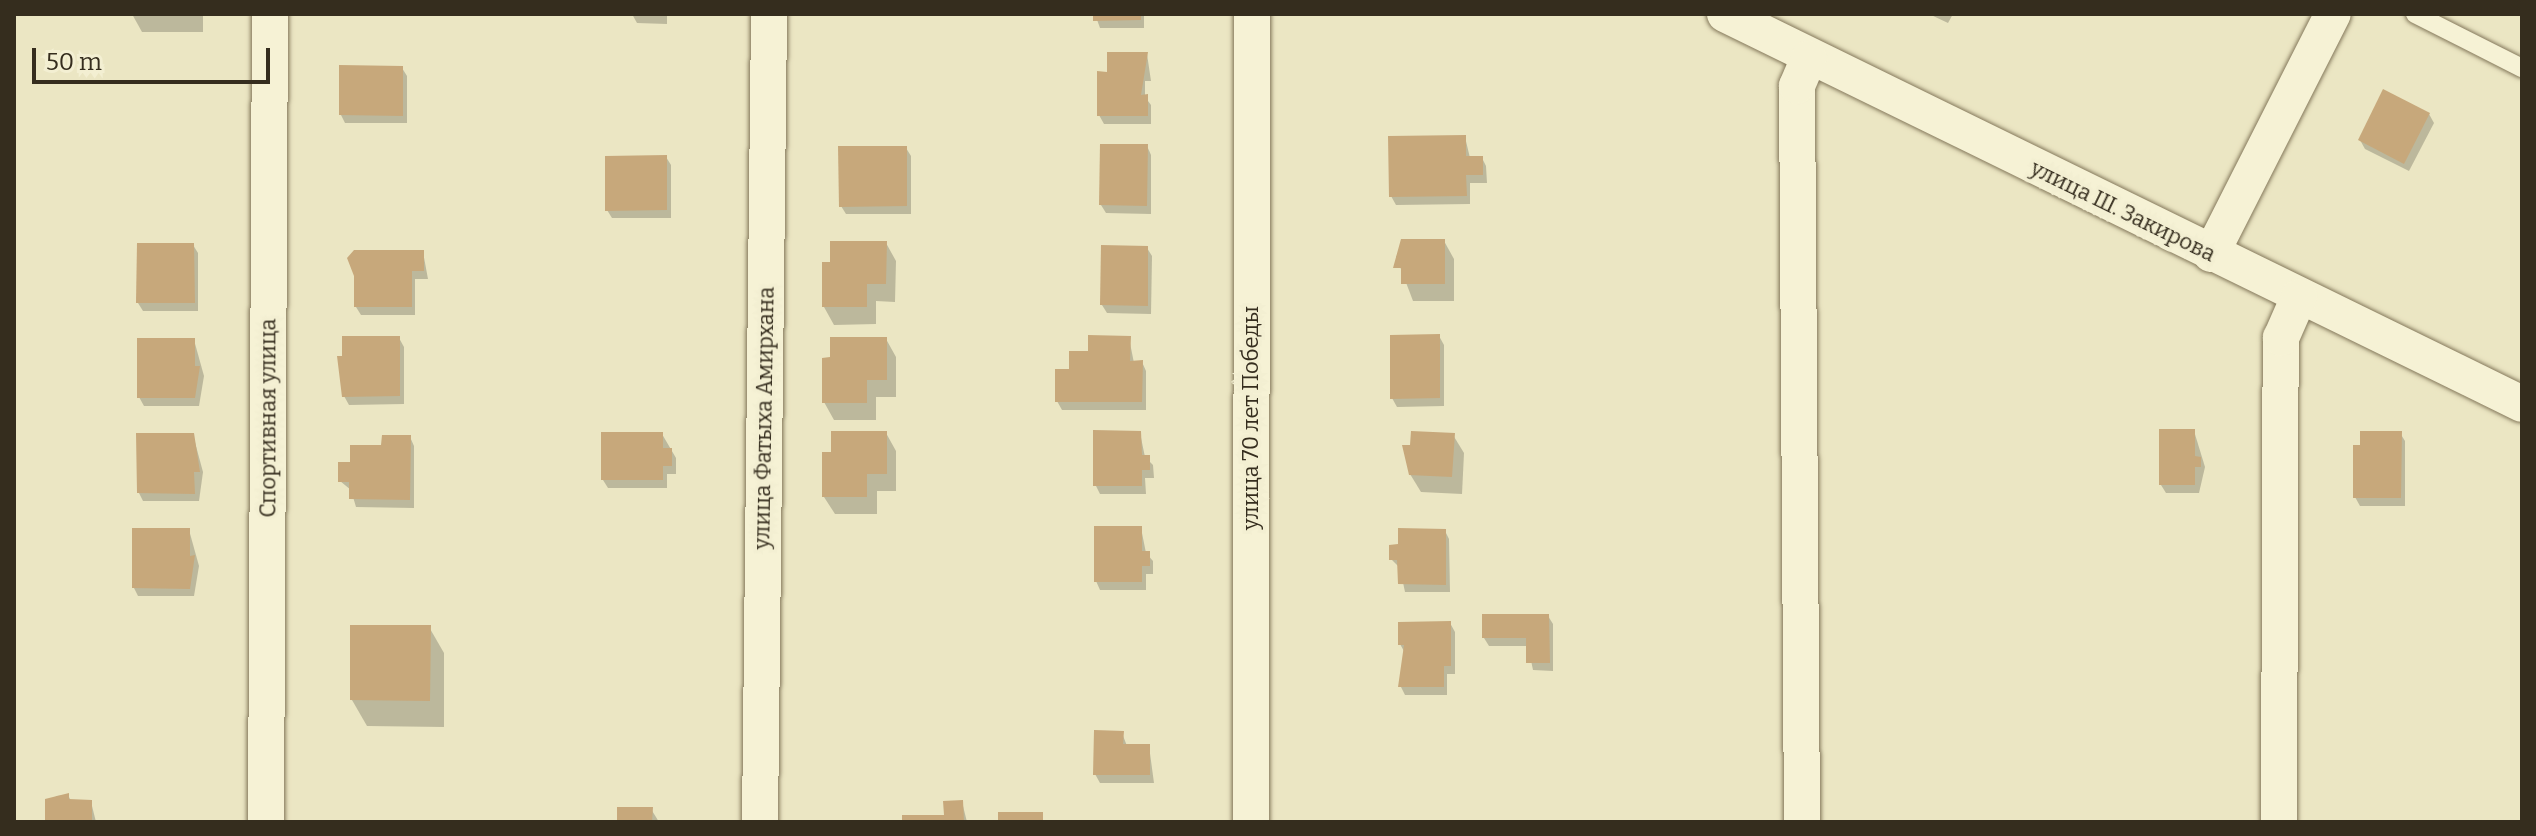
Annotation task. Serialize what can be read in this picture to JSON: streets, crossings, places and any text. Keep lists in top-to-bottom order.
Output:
{
  "streets": {
    "street": [
      "улица Ш. Закирова",
      "Спортивная улица",
      "улица Фатыха Амирхана",
      "улица 70 лет Победы"
    ]
  },
  "scale_bar": "50 m"
}
